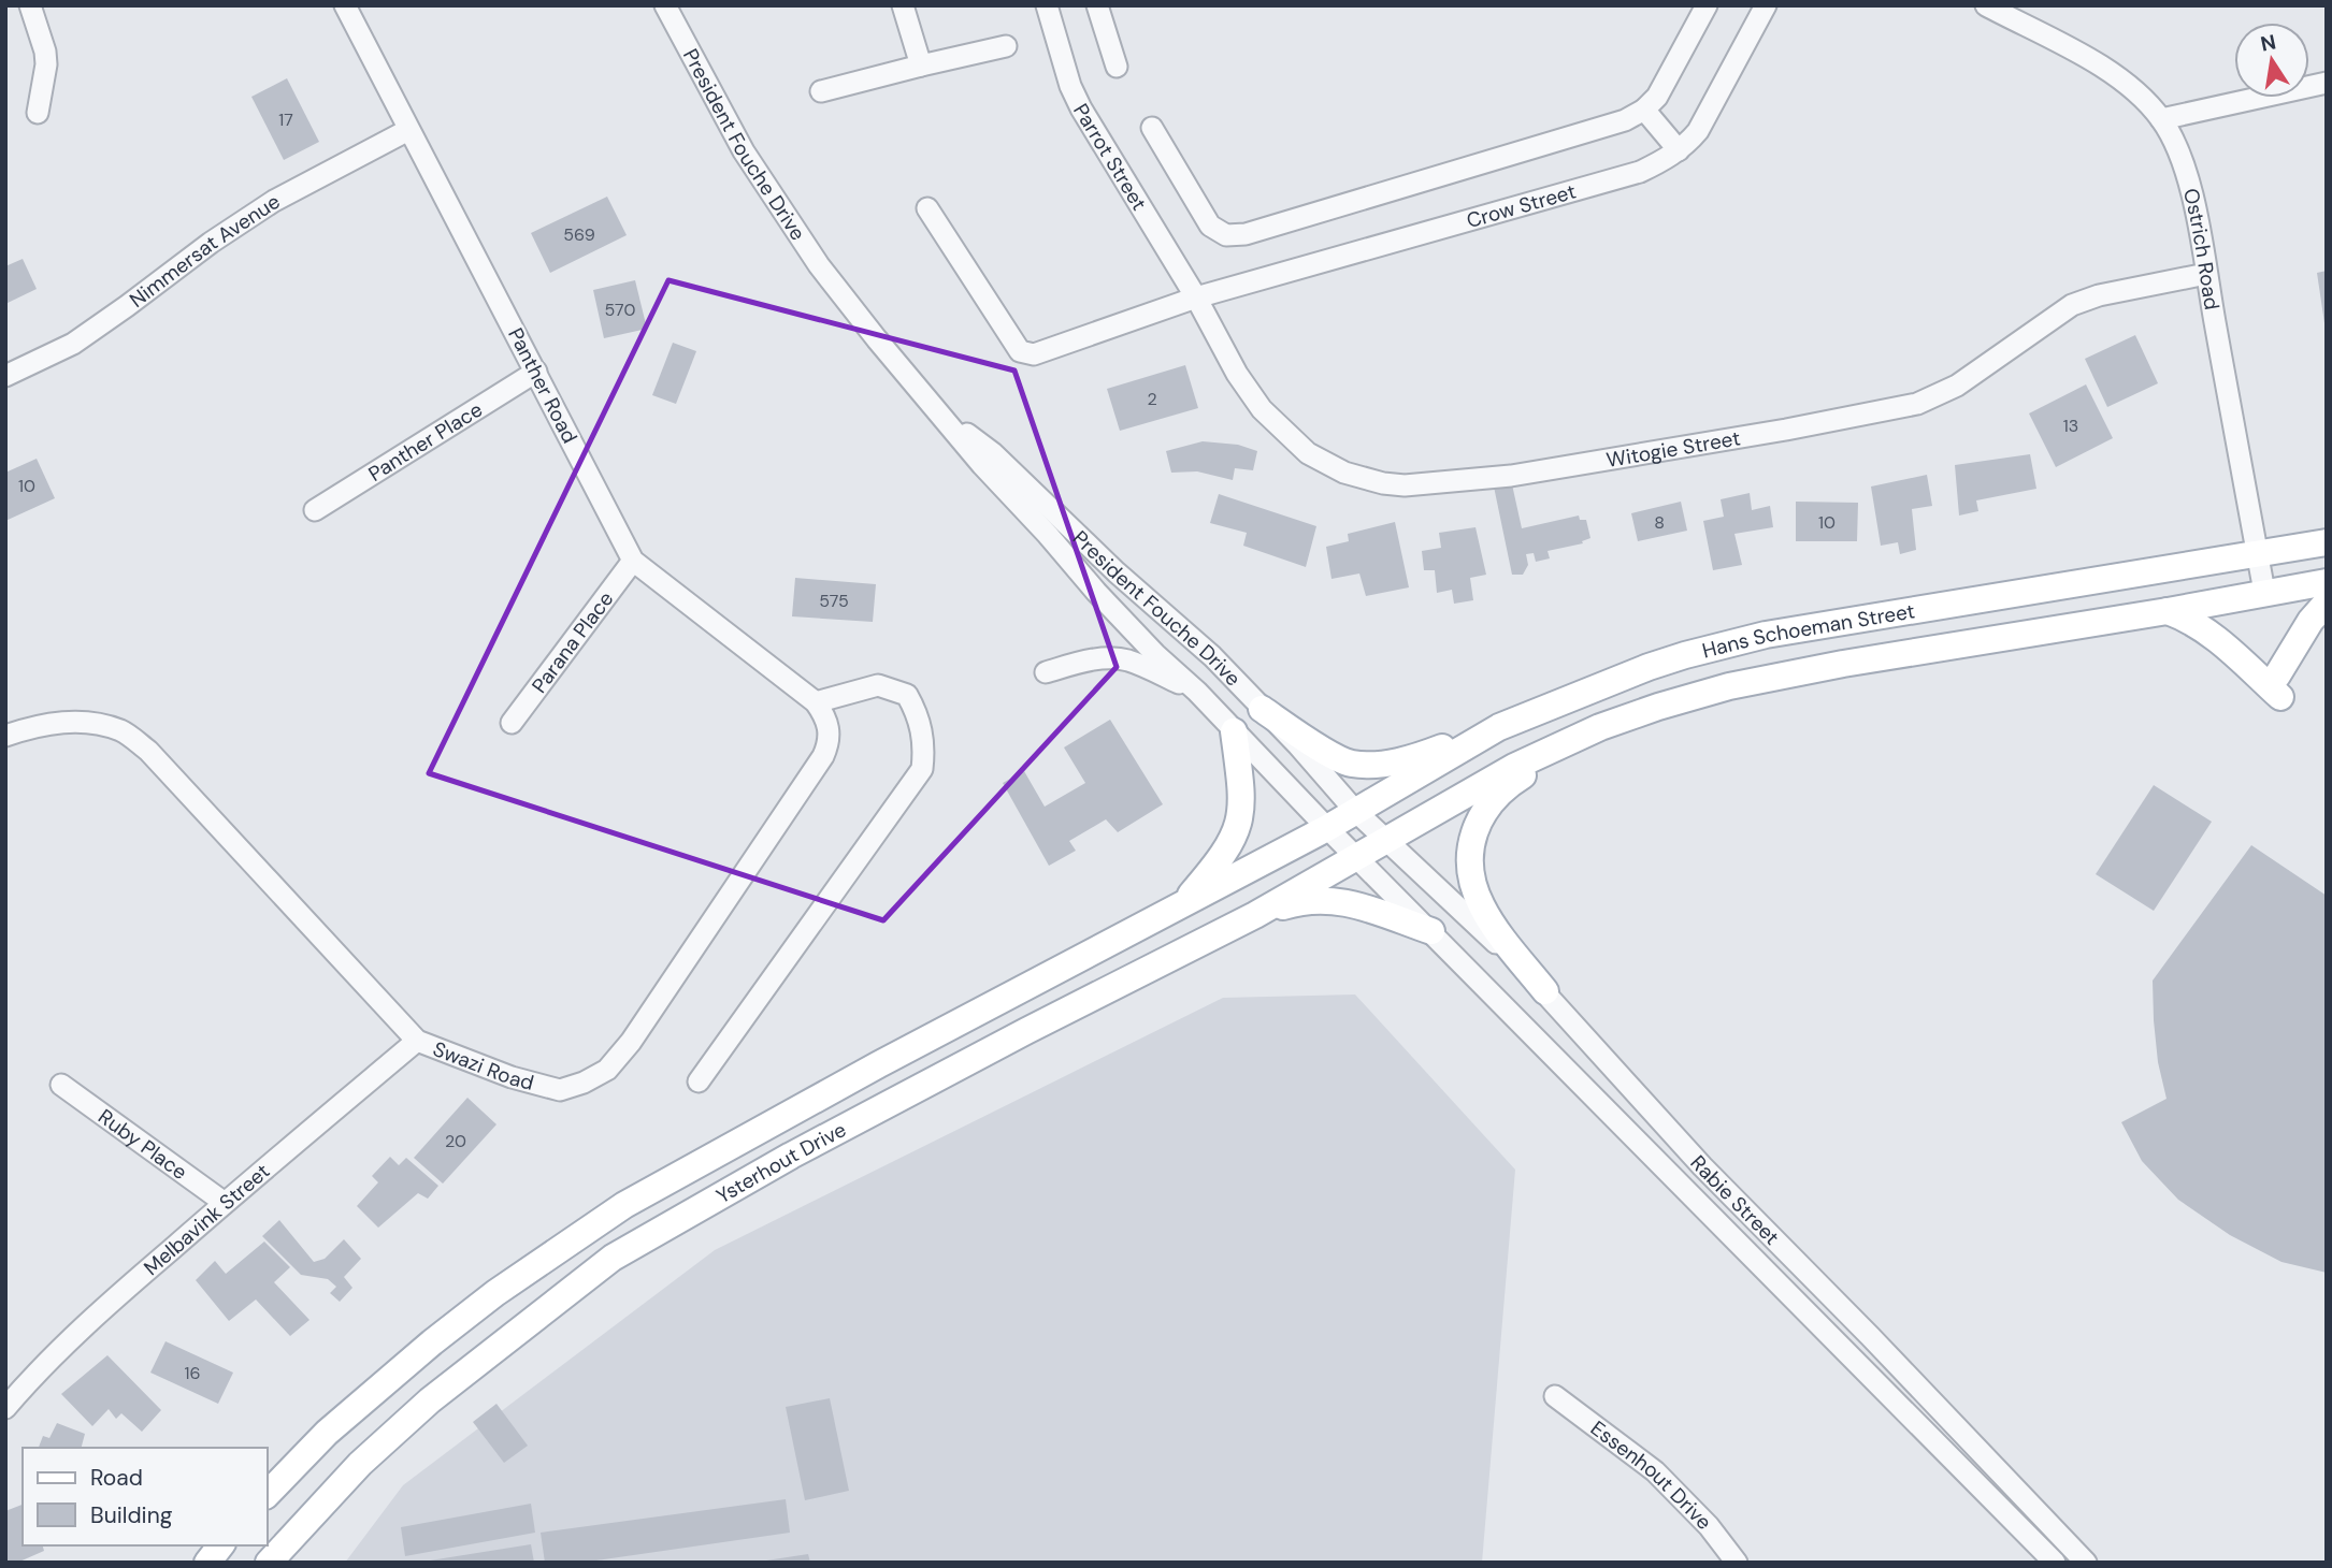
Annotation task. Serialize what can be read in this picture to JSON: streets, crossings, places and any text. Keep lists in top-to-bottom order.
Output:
{
  "streets": {
    "main road": ["Hans Schoeman Street", "Ysterhout Drive"],
    "street": [
      "President Fouche Drive",
      "Parrot Street",
      "Crow Street",
      "Ostrich Road",
      "Nimmersat Avenue",
      "Panther Road",
      "Panther Place",
      "Witogie Street",
      "Parana Place",
      "Swazi Road",
      "Ruby Place",
      "Rabie Street",
      "Melbavink Street",
      "Essenhout Drive"
    ]
  },
  "crossings": [
    ["President Fouche Drive", "Hans Schoeman Street"],
    ["President Fouche Drive", "Ysterhout Drive"],
    ["President Fouche Drive", "Rabie Street"],
    ["Parrot Street", "Crow Street"],
    ["Parrot Street", "Witogie Street"],
    ["Crow Street", "Witogie Street"],
    ["Ostrich Road", "Witogie Street"],
    ["Ostrich Road", "Hans Schoeman Street"],
    ["Nimmersat Avenue", "Panther Road"],
    ["Panther Road", "Panther Place"],
    ["Panther Road", "Parana Place"],
    ["Panther Road", "Swazi Road"],
    ["Hans Schoeman Street", "Ysterhout Drive"],
    ["Hans Schoeman Street", "Rabie Street"],
    ["Swazi Road", "Melbavink Street"],
    ["Ruby Place", "Melbavink Street"],
    ["Ysterhout Drive", "Rabie Street"]
  ],
  "house_numbers": [
    "17",
    "569",
    "570",
    "2",
    "13",
    "10",
    "8",
    "10",
    "575",
    "20",
    "16"
  ],
  "legend": ["Road", "Building"],
  "north": "top"
}
